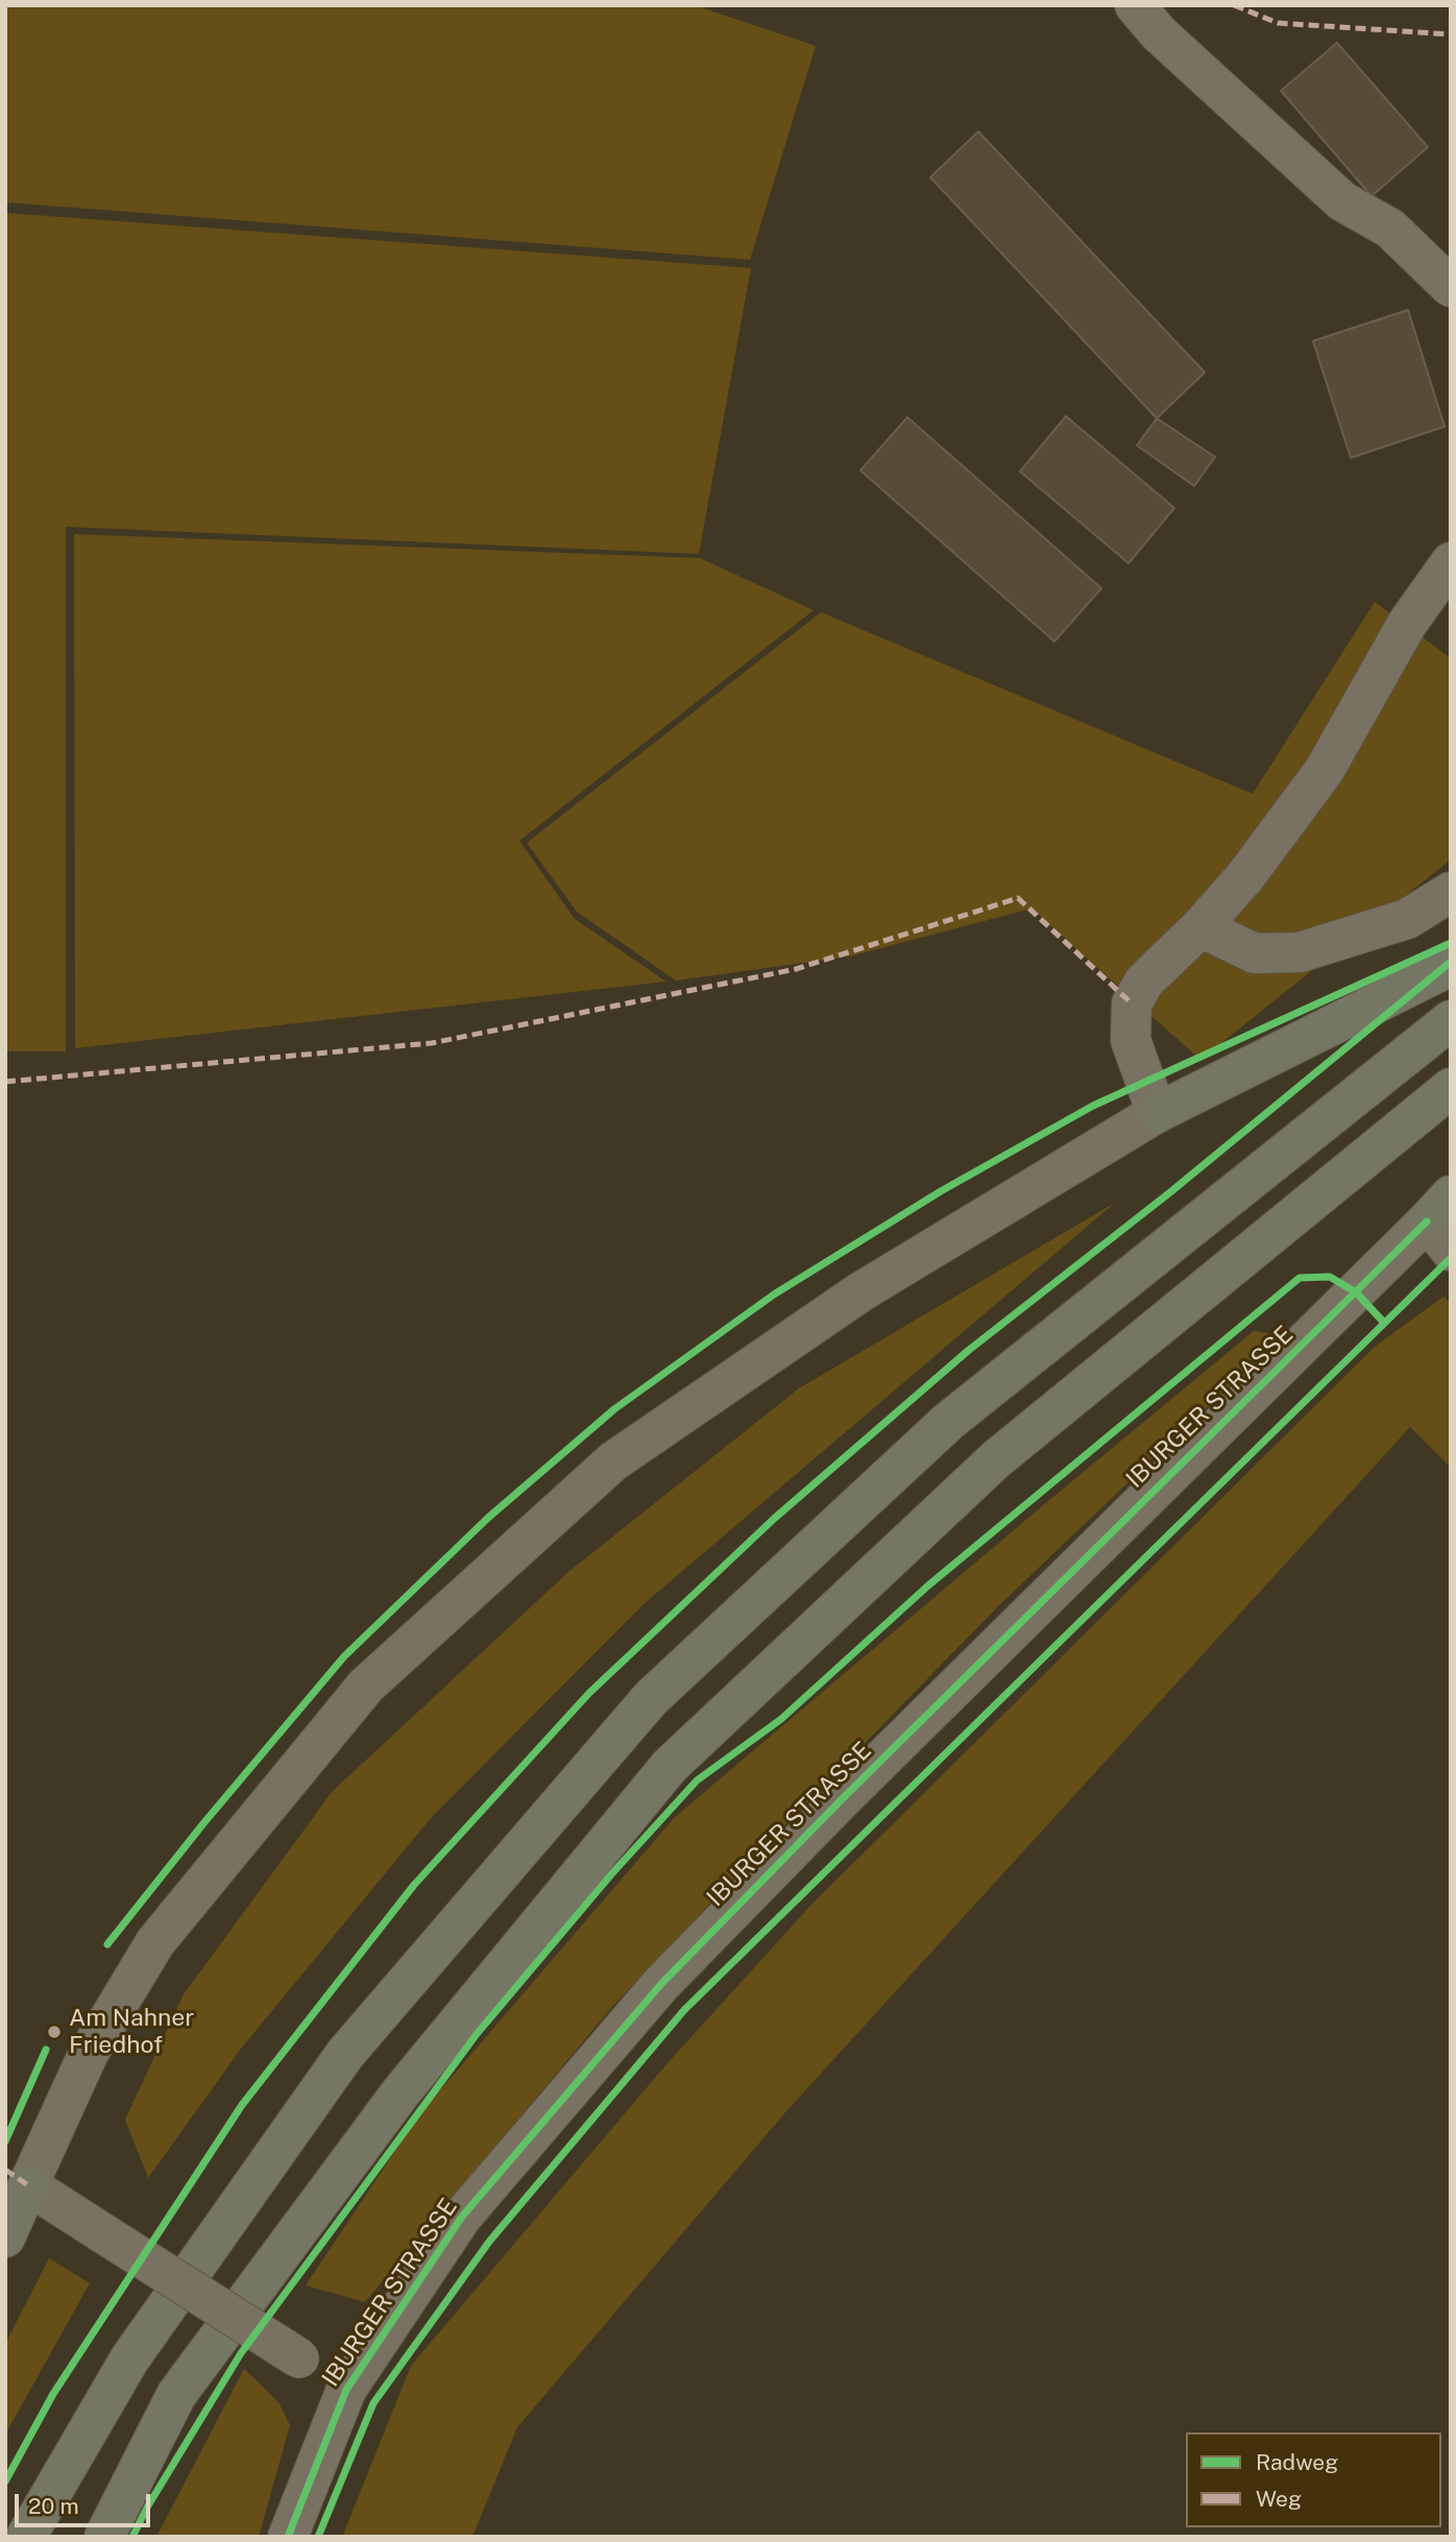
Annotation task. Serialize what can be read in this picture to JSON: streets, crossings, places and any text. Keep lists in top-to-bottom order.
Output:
{
  "streets": {
    "street": ["IBURGER STRASSE"]
  },
  "places": ["Am Nahner Friedhof"],
  "legend": ["Radweg", "Weg"],
  "scale_bar": "20 m"
}
